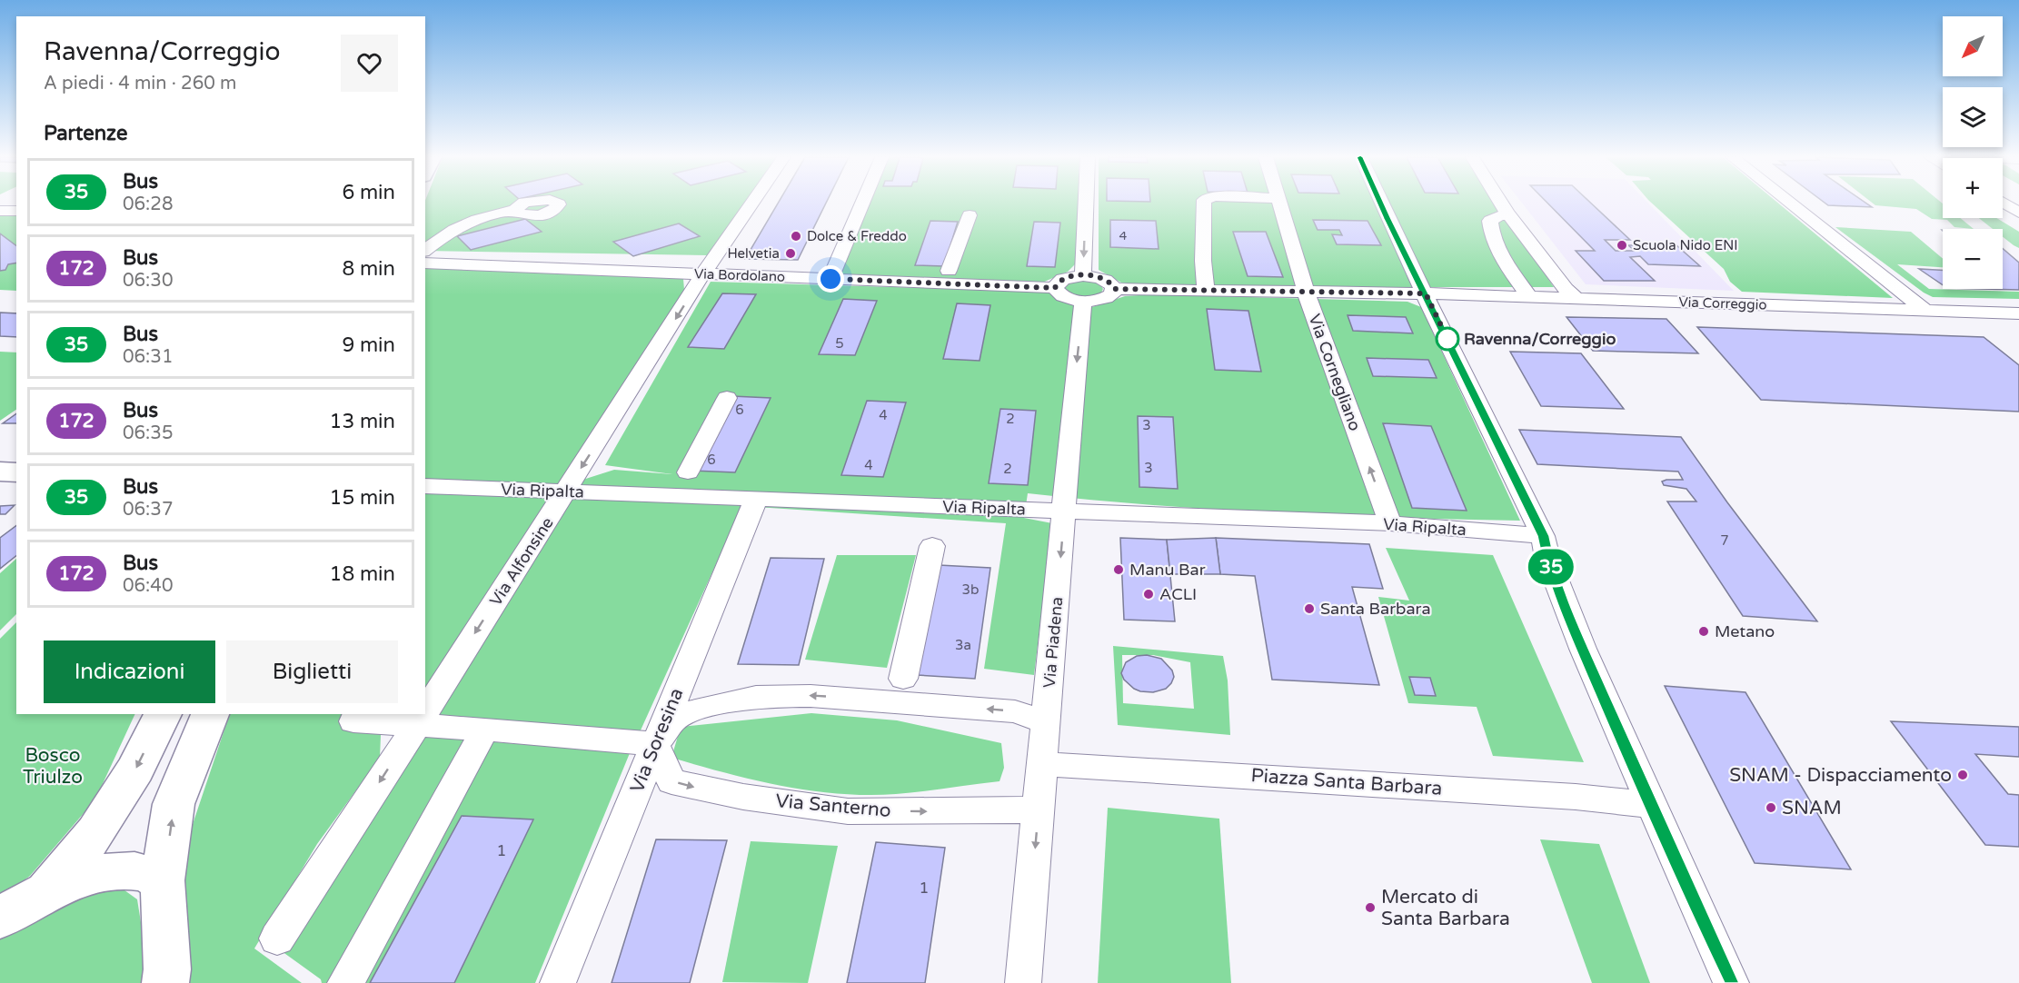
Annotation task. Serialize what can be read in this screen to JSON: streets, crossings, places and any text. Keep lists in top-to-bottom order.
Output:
{
  "streets": {
    "street": [
      "Via Bordolano",
      "Via Correggio",
      "Via Cornegliano",
      "Via Ripalta",
      "Via Alfonsine",
      "Via Piadena",
      "Via Soresina",
      "Piazza Santa Barbara",
      "Via Santerno"
    ]
  },
  "crossings": [
    ["Via Bordolano", "Via Alfonsine"],
    ["Via Cornegliano", "Via Ripalta"],
    ["Via Ripalta", "Via Alfonsine"],
    ["Via Ripalta", "Via Piadena"],
    ["Via Ripalta", "Via Soresina"],
    ["Via Piadena", "Piazza Santa Barbara"],
    ["Via Piadena", "Via Santerno"],
    ["Via Soresina", "Via Santerno"]
  ],
  "parks": ["Bosco Triulzo"],
  "places": [
    "Dolce & Freddo",
    "Scuola Nido ENI",
    "Helvetia",
    "Ravenna/Correggio",
    "Manu Bar",
    "ACLI",
    "Santa Barbara",
    "Metano",
    "SNAM - Dispacciamento",
    "SNAM",
    "Mercato di Santa Barbara"
  ],
  "lines": ["bus line 35"],
  "house_numbers": [
    "4",
    "5",
    "6",
    "4",
    "2",
    "3",
    "6",
    "4",
    "3",
    "2",
    "7",
    "3b",
    "3a",
    "1",
    "1"
  ],
  "north": "bottom left",
  "page": {
    "on_map": "35",
    "map_buttons": ["+", "−"],
    "heading": [
      ["Ravenna/Correggio", "A piedi · 4 min · 260 m"],
      "Partenze"
    ],
    "list": [
      {
        "mark": "35",
        "name": "Bus",
        "note": "06:28",
        "value": "6 min"
      },
      {
        "mark": "172",
        "name": "Bus",
        "note": "06:30",
        "value": "8 min"
      },
      {
        "mark": "35",
        "name": "Bus",
        "note": "06:31",
        "value": "9 min"
      },
      {
        "mark": "172",
        "name": "Bus",
        "note": "06:35",
        "value": "13 min"
      },
      {
        "mark": "35",
        "name": "Bus",
        "note": "06:37",
        "value": "15 min"
      },
      {
        "mark": "172",
        "name": "Bus",
        "note": "06:40",
        "value": "18 min"
      }
    ],
    "buttons": ["Indicazioni", "Biglietti"]
  }
}
